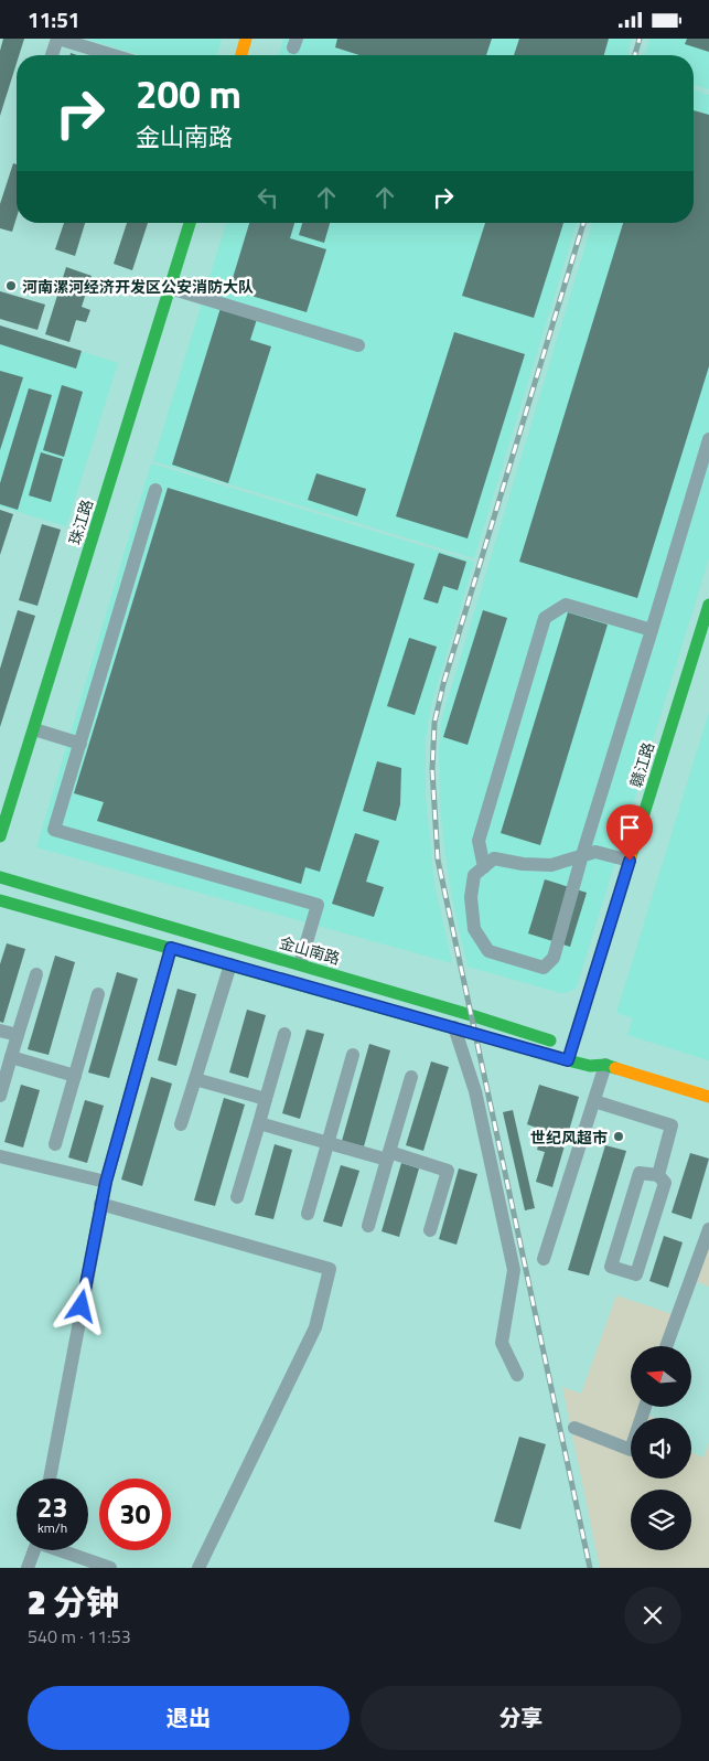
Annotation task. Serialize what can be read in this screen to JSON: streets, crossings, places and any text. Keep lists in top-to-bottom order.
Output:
{
  "streets": {
    "main road": ["珠江路", "赣江路", "金山南路"]
  },
  "crossings": [
    ["赣江路", "金山南路"]
  ],
  "places": ["河南漯河经济开发区公安消防大队", "世纪风超市"],
  "north": "left",
  "page": {
    "status": "11:51",
    "turn": ["200 m", "金山南路"],
    "speed": "23 km/h",
    "limit": "30",
    "heading": ["2 分钟", "540 m · 11:53"],
    "buttons": ["退出", "分享"]
  }
}
